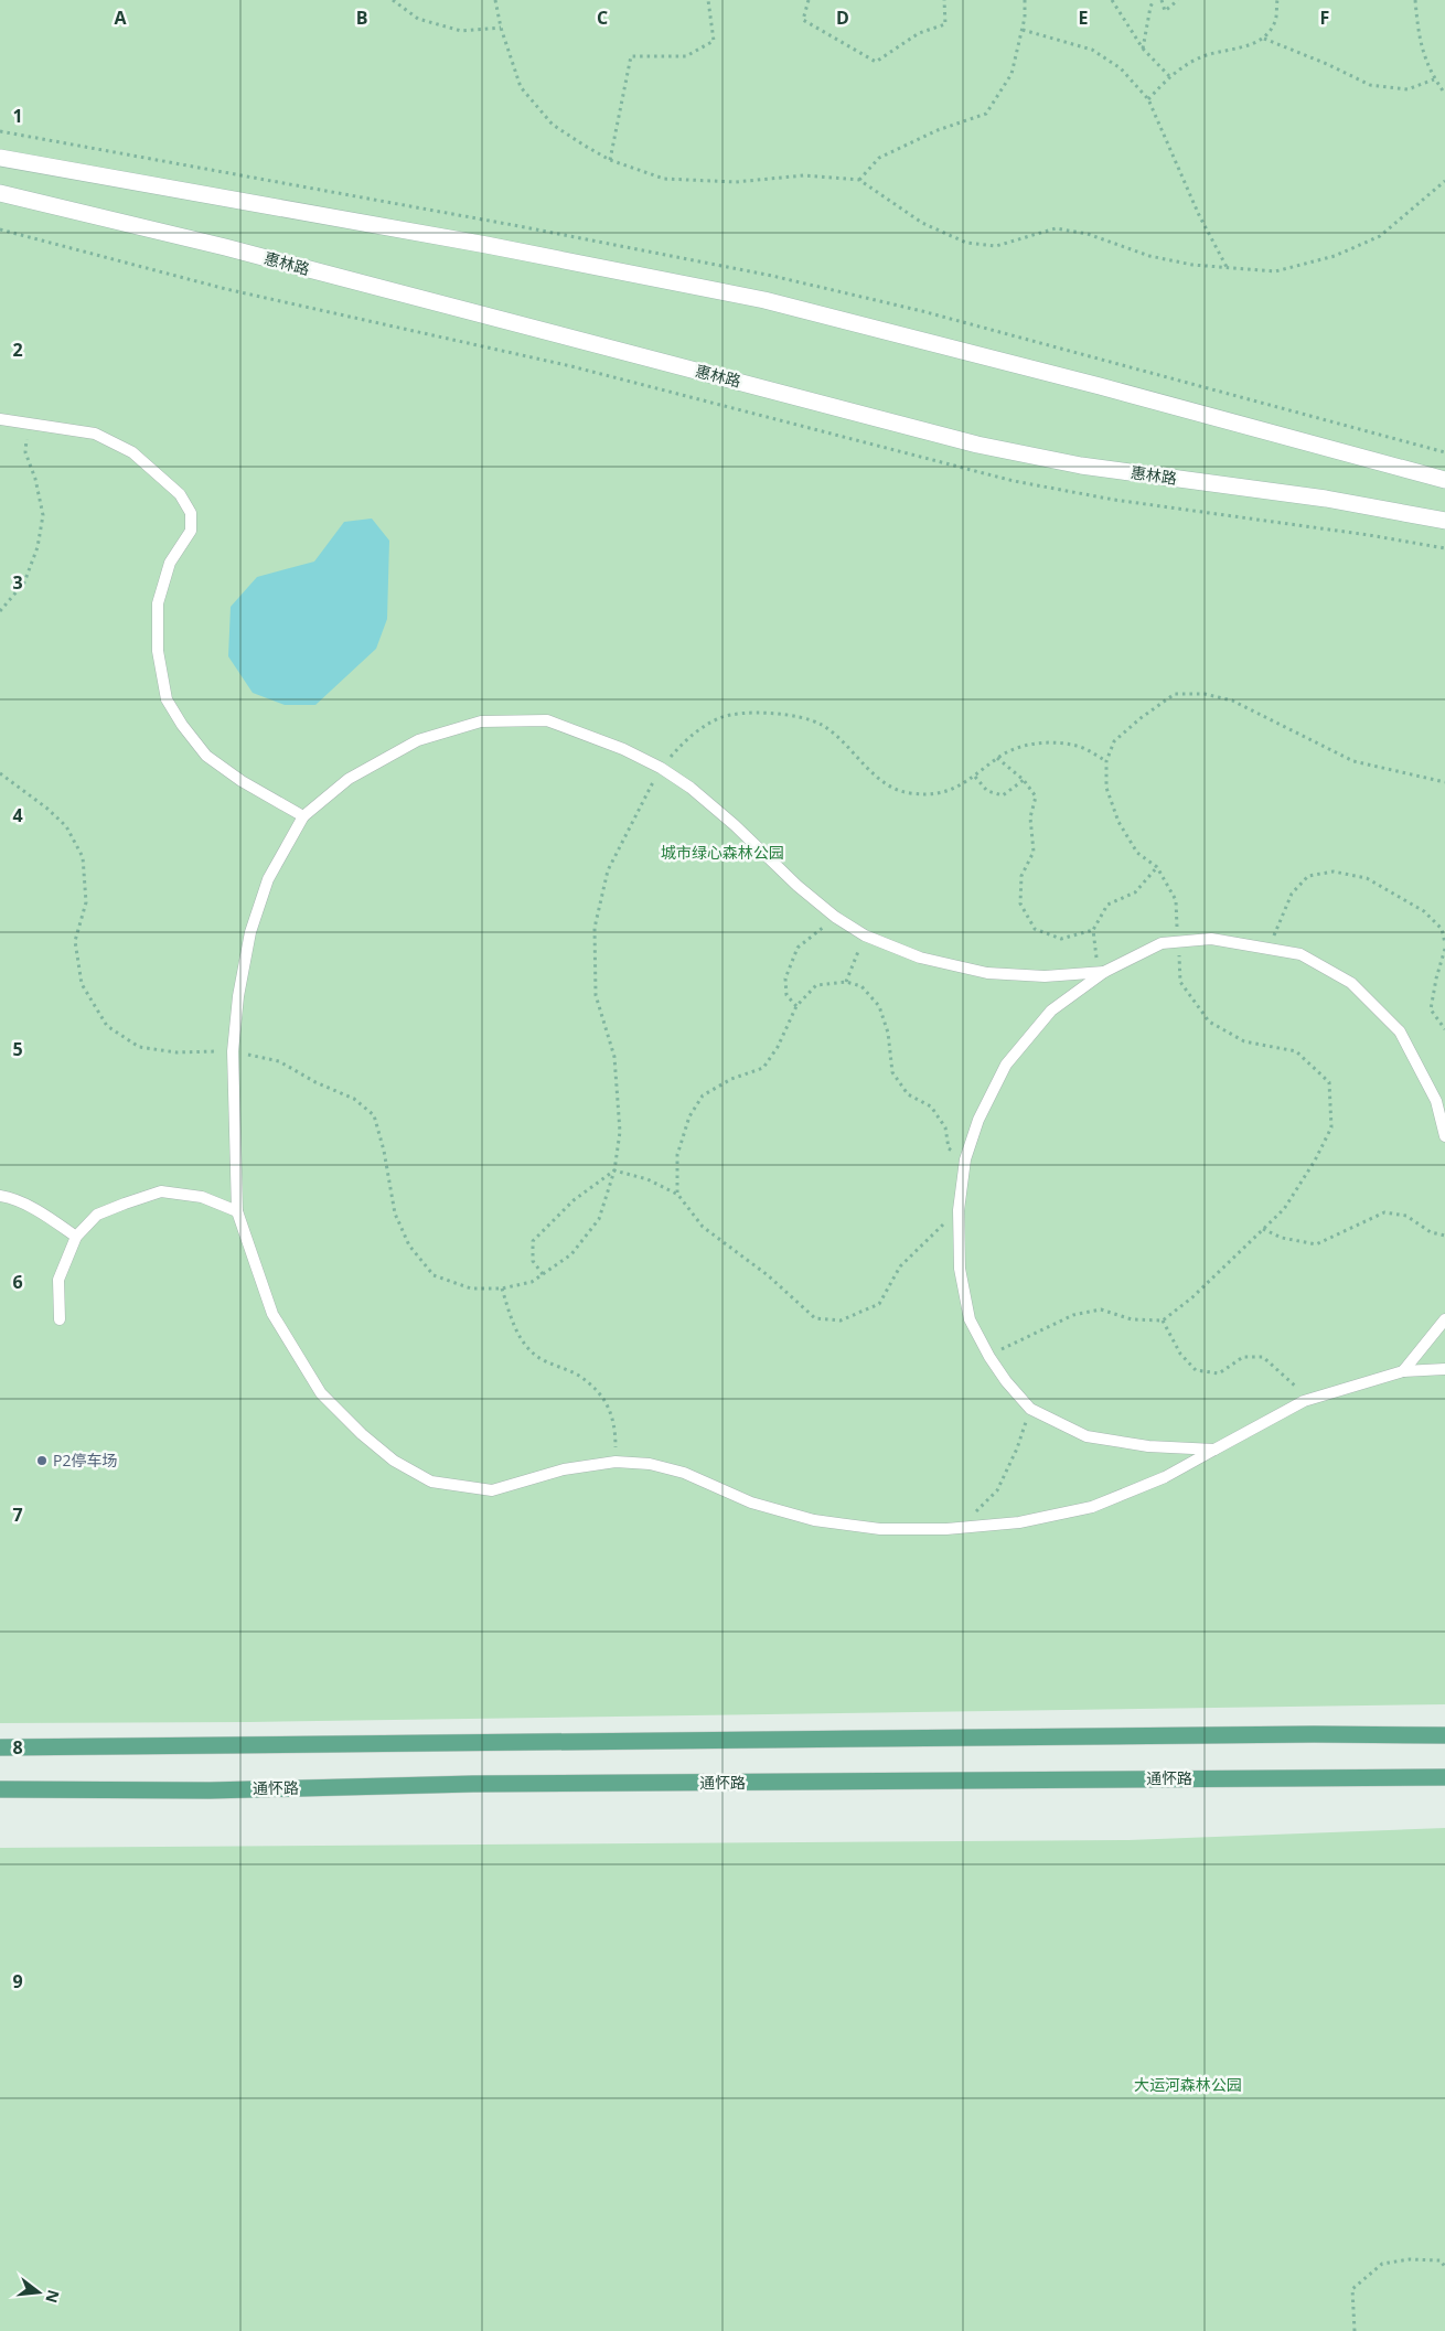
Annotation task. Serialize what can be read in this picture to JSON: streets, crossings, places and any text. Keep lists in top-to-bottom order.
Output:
{
  "streets": {
    "main road": ["惠林路", "通怀路"]
  },
  "parks": ["城市绿心森林公园", "大运河森林公园"],
  "places": ["P2停车场"],
  "north": "right",
  "grid": {
    "columns": [
      "A",
      "B",
      "C",
      "D",
      "E",
      "F"
    ],
    "rows": [
      "1",
      "2",
      "3",
      "4",
      "5",
      "6",
      "7",
      "8",
      "9"
    ]
  }
}
